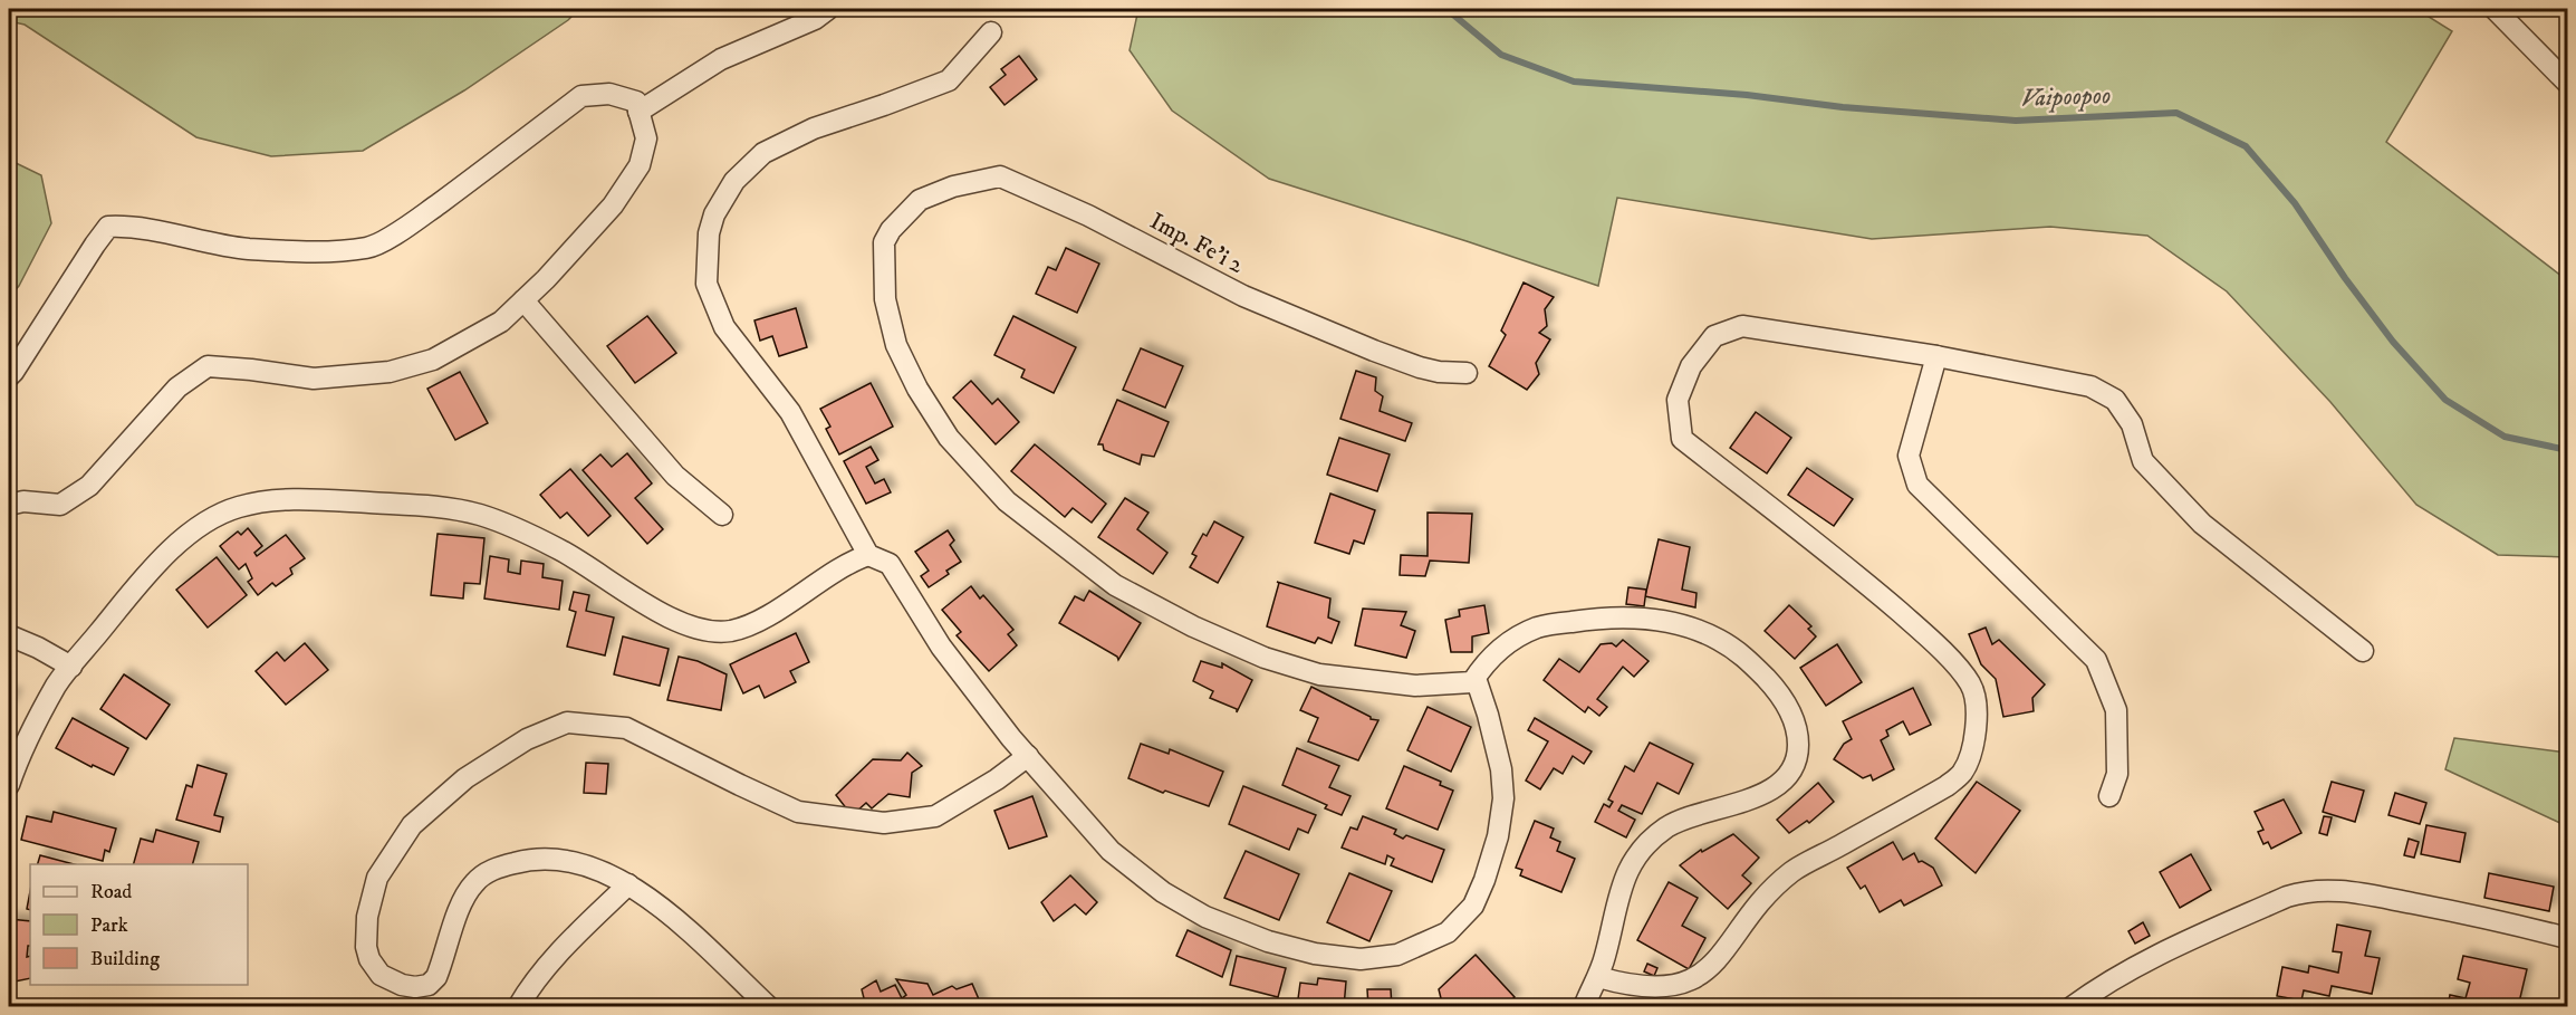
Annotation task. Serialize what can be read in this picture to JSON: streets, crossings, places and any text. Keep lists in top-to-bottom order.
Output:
{
  "streets": {
    "street": ["Imp. Fe'i 2"]
  },
  "water": ["Vaipoopoo"],
  "legend": ["Road", "Park", "Building"]
}
